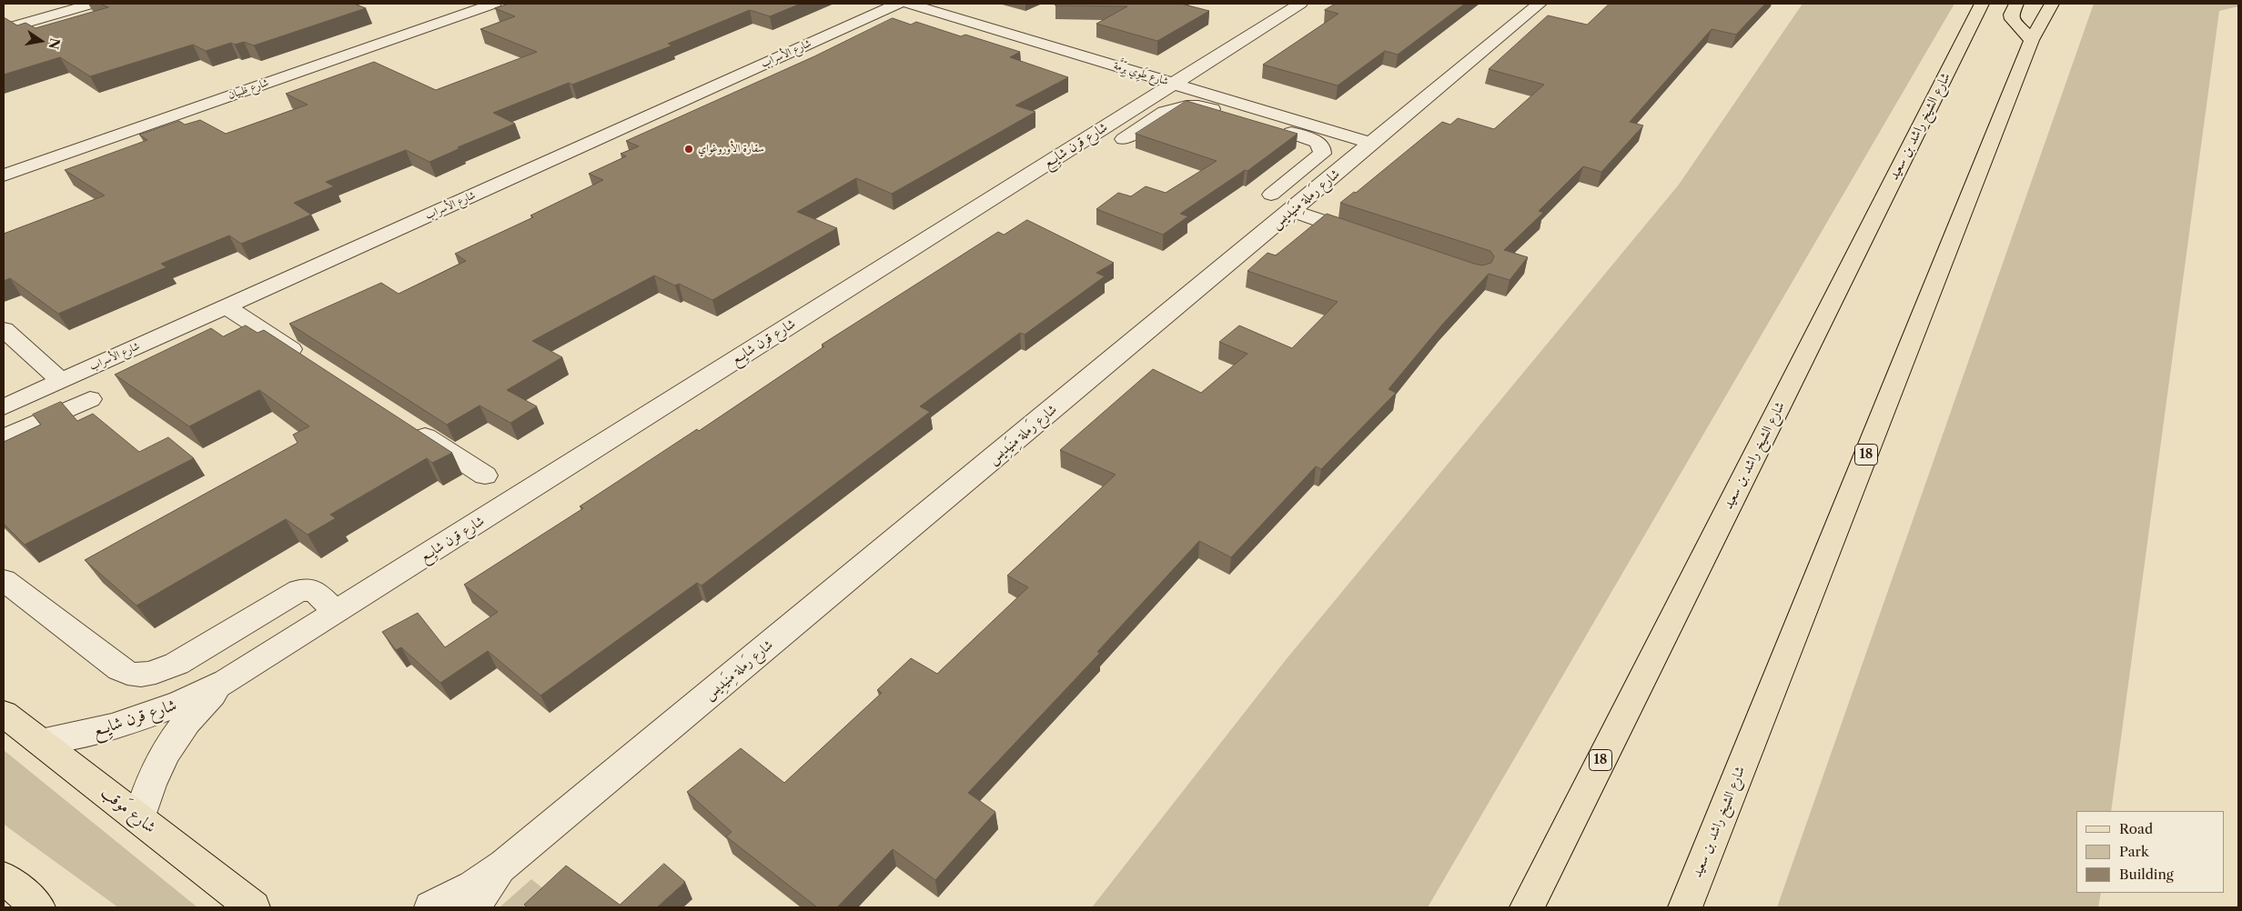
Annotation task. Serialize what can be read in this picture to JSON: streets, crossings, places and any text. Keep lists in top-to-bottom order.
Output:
{
  "streets": {
    "main road": ["شارع الشيخ راشد بن سعيد", "18", "شارع مَوقب"],
    "street": [
      "شارع الأسراب",
      "شارع طَوِي بِرِّمَّة",
      "شارع ظبيان",
      "شارع قرن شايِع",
      "شارع رَملة مِنَيدِيس"
    ]
  },
  "crossings": [
    ["شارع طَوِي بِرِّمَّة", "شارع قرن شايِع"],
    ["شارع طَوِي بِرِّمَّة", "شارع رَملة مِنَيدِيس"],
    ["شارع قرن شايِع", "شارع مَوقب"]
  ],
  "places": ["سفارة الأوروغواي"],
  "legend": ["Road", "Park", "Building"],
  "north": "right"
}
